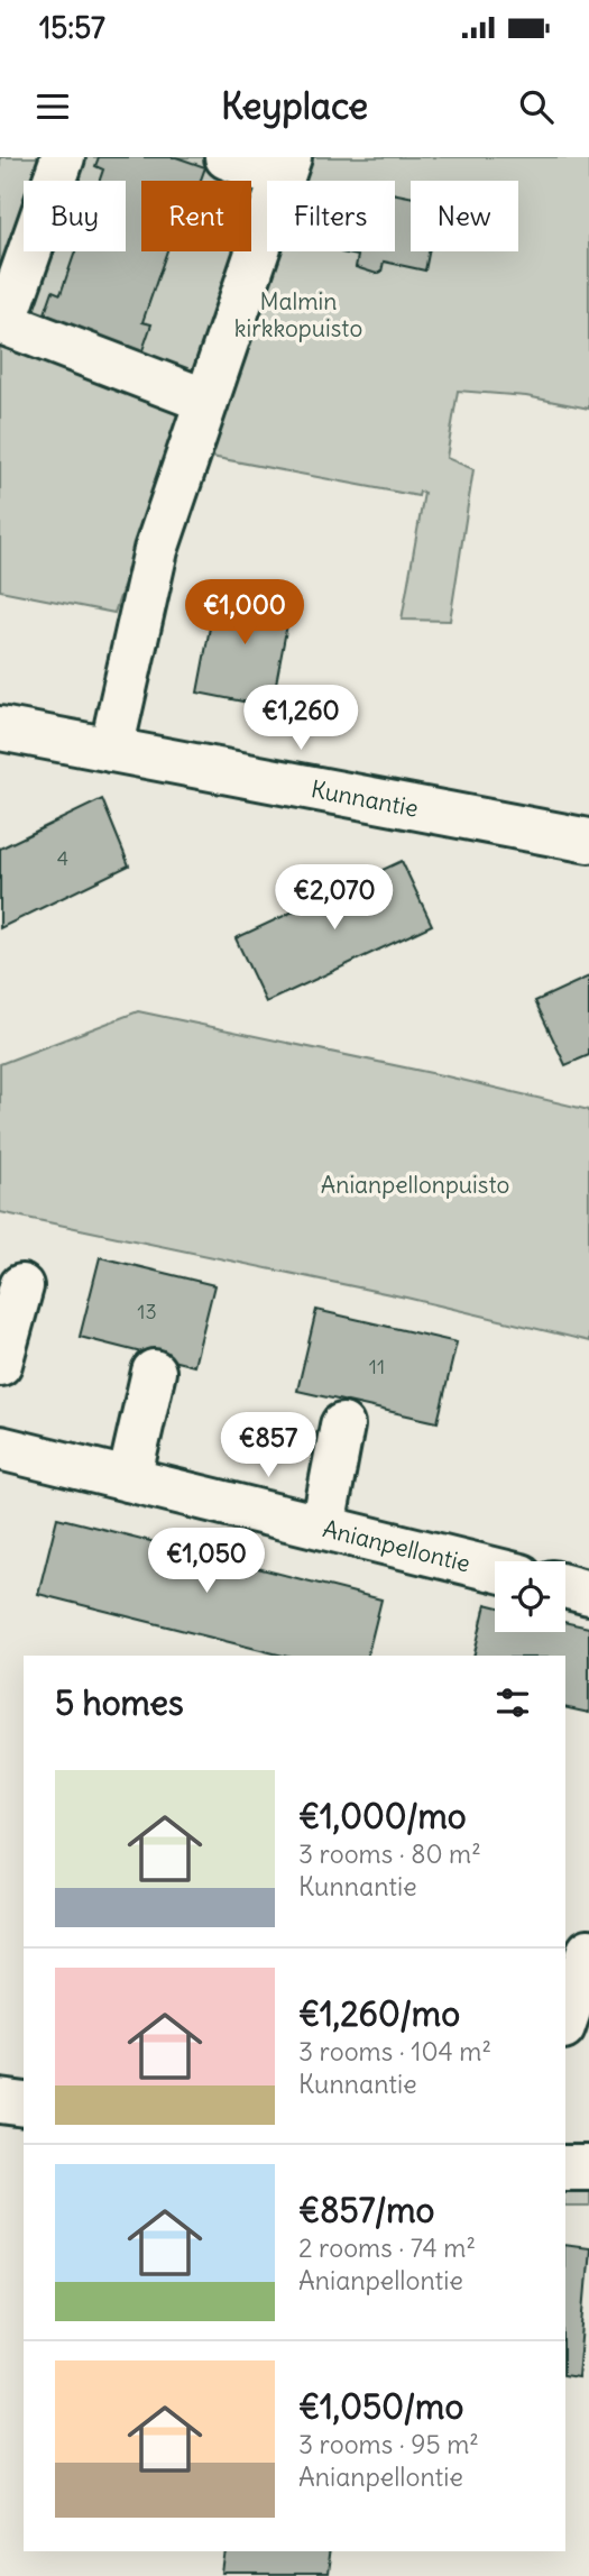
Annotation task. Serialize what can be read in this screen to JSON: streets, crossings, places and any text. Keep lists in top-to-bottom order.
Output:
{
  "streets": {
    "street": ["Kunnantie", "Anianpellontie"]
  },
  "parks": ["Malmin kirkkopuisto", "Anianpellonpuisto"],
  "house_numbers": ["4", "13", "11"],
  "page": {
    "status": "15:57",
    "header": "Keyplace",
    "chip": [
      "Buy",
      "Rent",
      "Filters",
      "New"
    ],
    "price": [
      "€1,000",
      "€1,260",
      "€2,070",
      "€857",
      "€1,050"
    ],
    "heading": "5 homes",
    "list": [
      {
        "name": "€1,000/mo",
        "note": "3 rooms · 80 m² · Kunnantie"
      },
      {
        "name": "€1,260/mo",
        "note": "3 rooms · 104 m² · Kunnantie"
      },
      {
        "name": "€857/mo",
        "note": "2 rooms · 74 m² · Anianpellontie"
      },
      {
        "name": "€1,050/mo",
        "note": "3 rooms · 95 m² · Anianpellontie"
      }
    ]
  }
}
